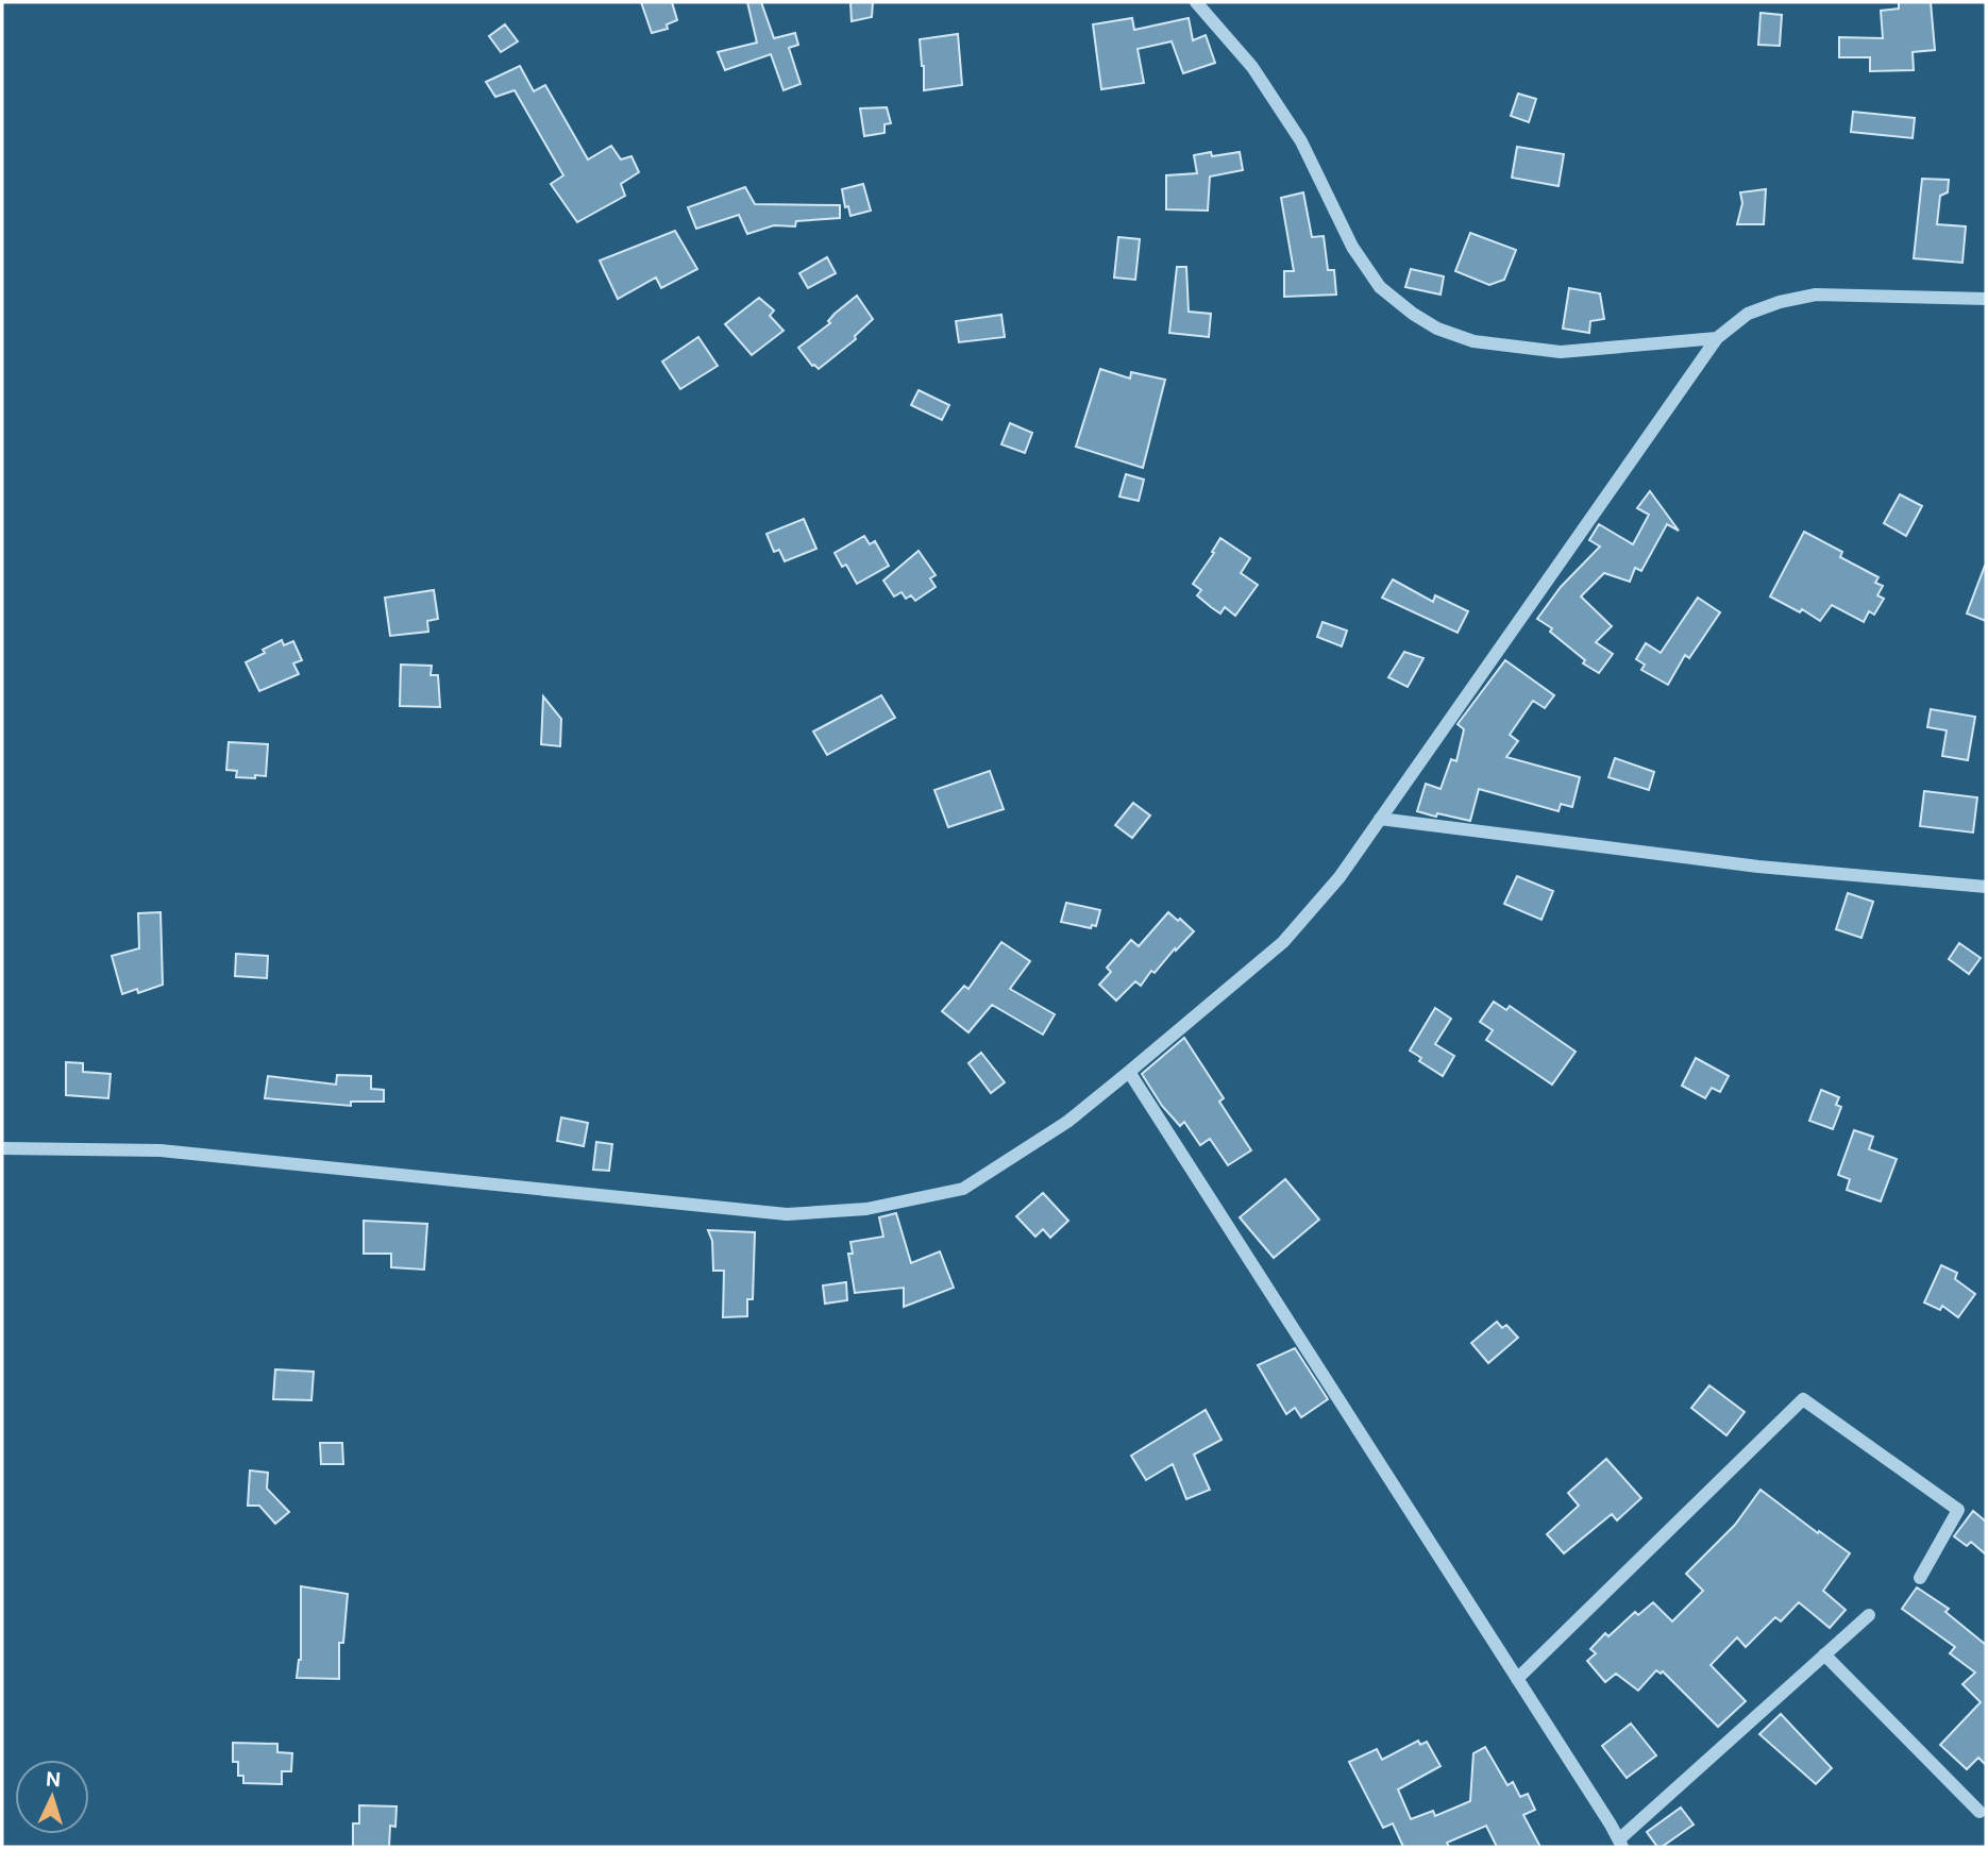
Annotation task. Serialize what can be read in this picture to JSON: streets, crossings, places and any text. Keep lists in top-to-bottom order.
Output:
{
  "north": "top"
}
